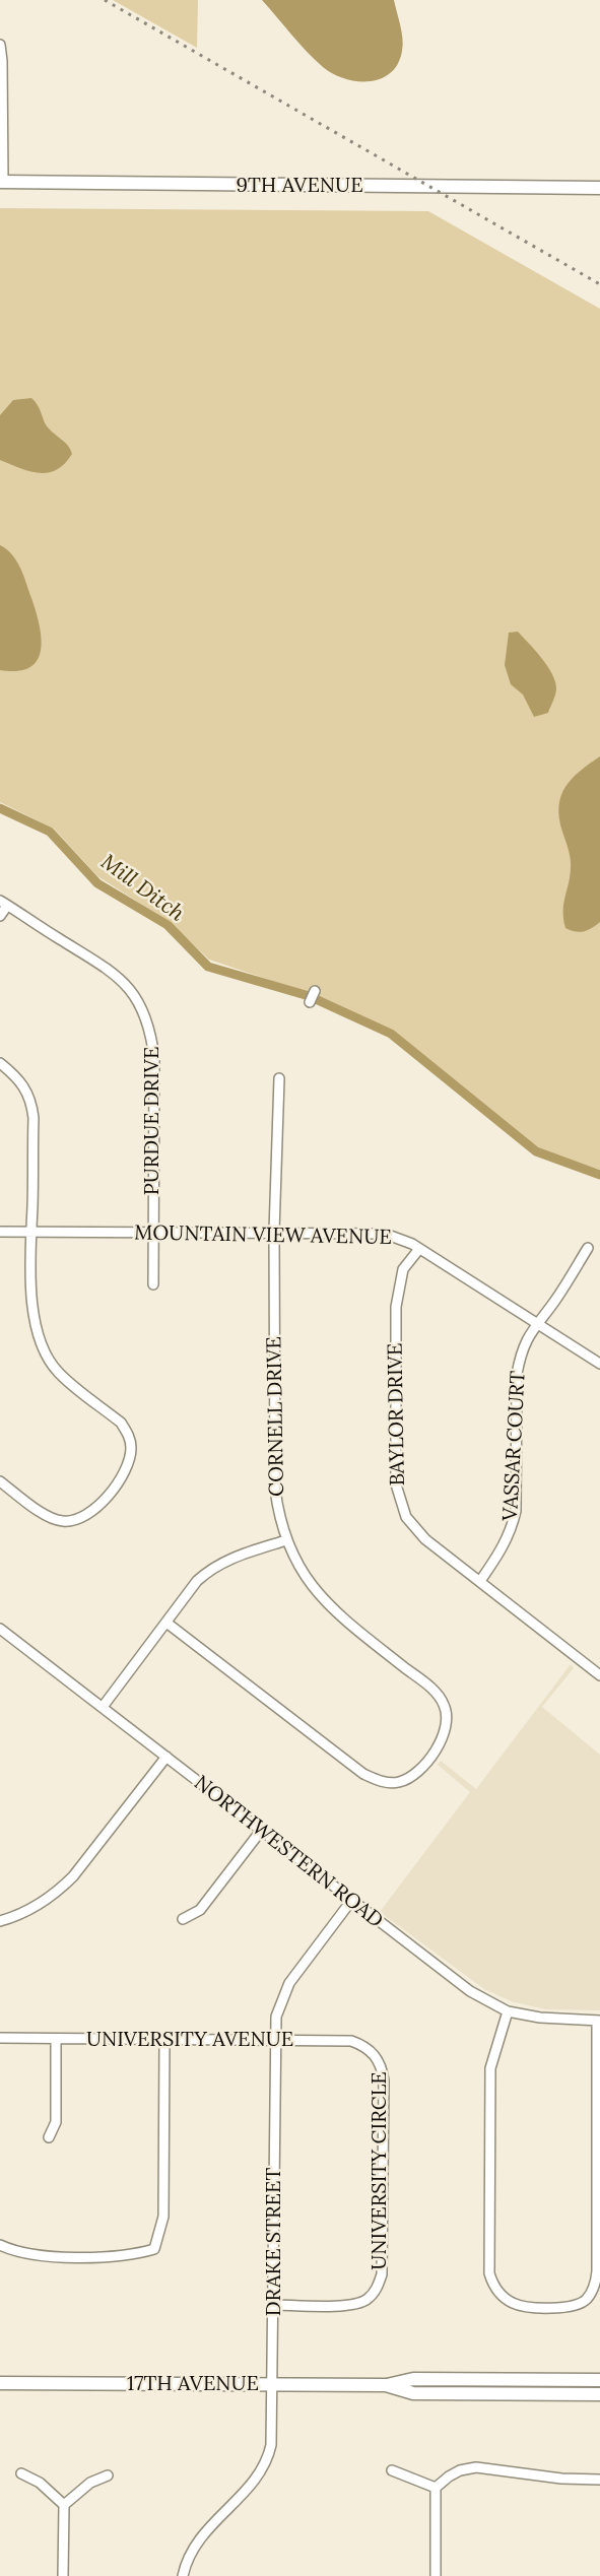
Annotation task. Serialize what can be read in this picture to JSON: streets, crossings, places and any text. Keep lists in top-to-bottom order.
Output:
{
  "streets": {
    "main road": ["9TH AVENUE", "17TH AVENUE"],
    "street": [
      "PURDUE DRIVE",
      "MOUNTAIN VIEW AVENUE",
      "BAYLOR DRIVE",
      "CORNELL DRIVE",
      "VASSAR COURT",
      "NORTHWESTERN ROAD",
      "UNIVERSITY AVENUE",
      "UNIVERSITY CIRCLE",
      "DRAKE STREET"
    ]
  },
  "crossings": [
    ["PURDUE DRIVE", "MOUNTAIN VIEW AVENUE"],
    ["MOUNTAIN VIEW AVENUE", "BAYLOR DRIVE"],
    ["MOUNTAIN VIEW AVENUE", "CORNELL DRIVE"],
    ["MOUNTAIN VIEW AVENUE", "VASSAR COURT"],
    ["BAYLOR DRIVE", "VASSAR COURT"],
    ["NORTHWESTERN ROAD", "DRAKE STREET"],
    ["UNIVERSITY AVENUE", "UNIVERSITY CIRCLE"],
    ["UNIVERSITY AVENUE", "DRAKE STREET"],
    ["UNIVERSITY CIRCLE", "DRAKE STREET"],
    ["DRAKE STREET", "17TH AVENUE"]
  ],
  "water": ["Mill Ditch"]
}
